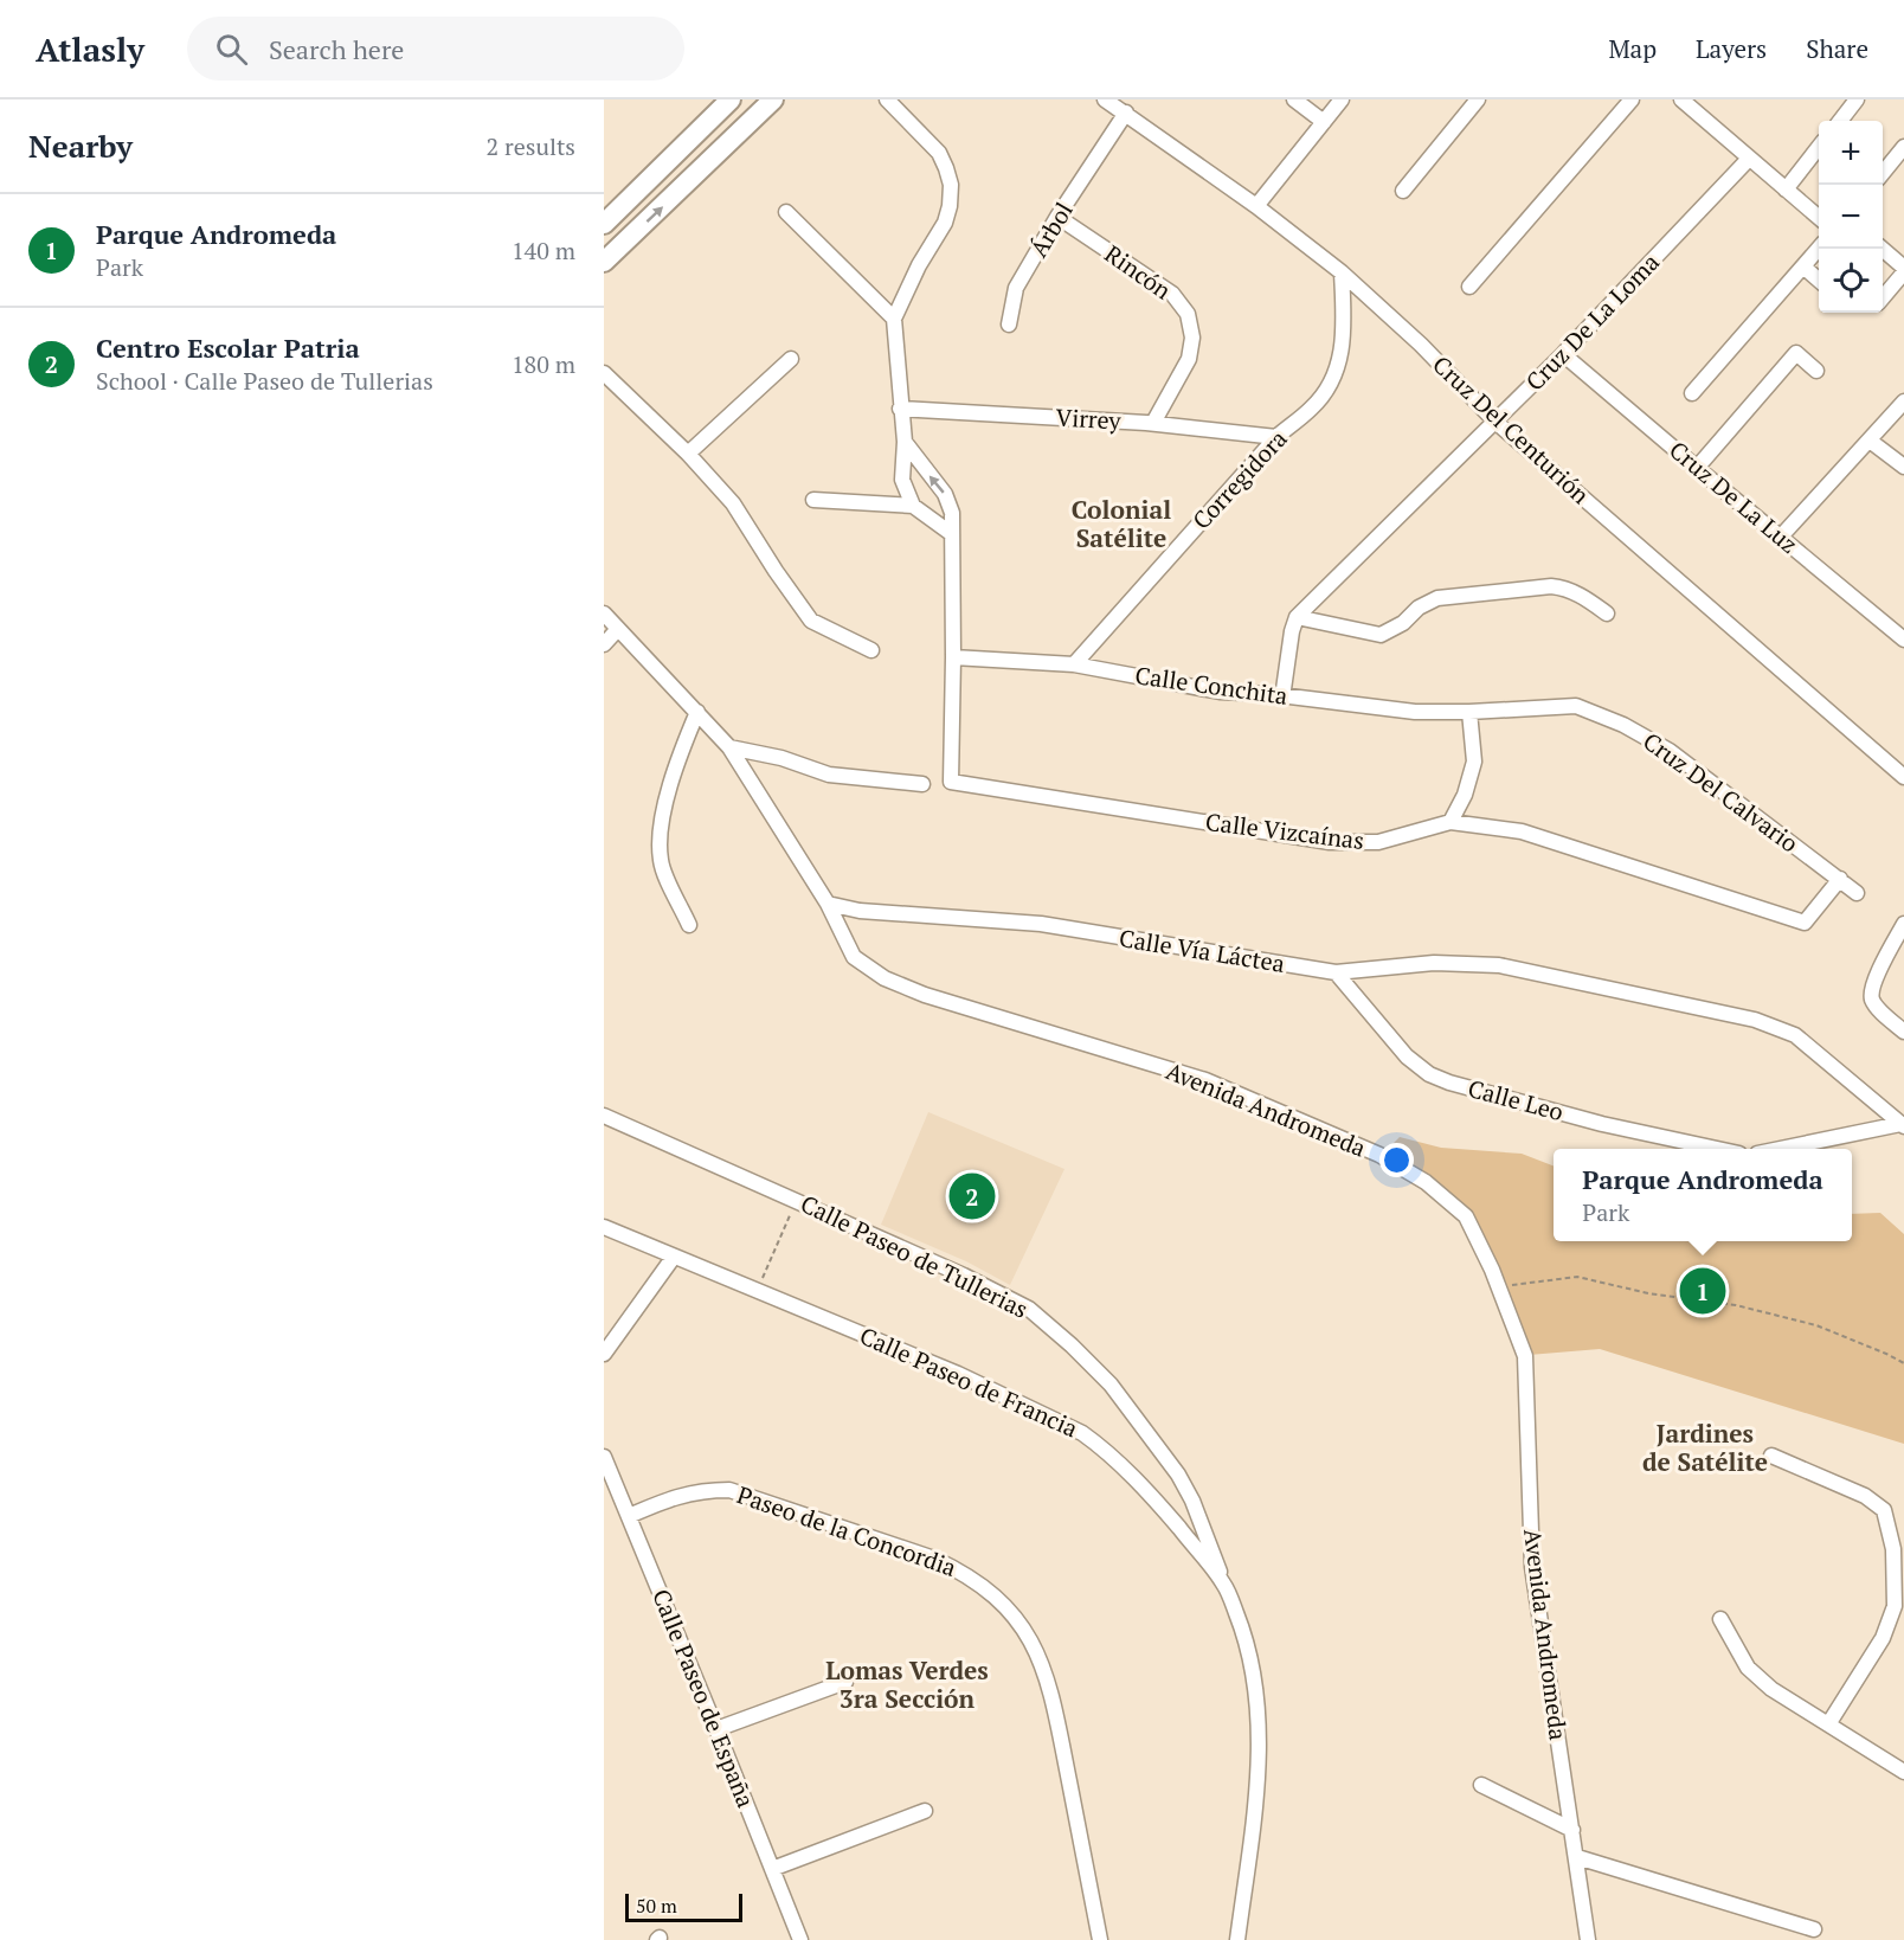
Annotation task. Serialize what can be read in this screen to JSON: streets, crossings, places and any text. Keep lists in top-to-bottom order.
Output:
{
  "streets": {
    "street": [
      "Árbol",
      "Rincón",
      "Cruz De La Loma",
      "Virrey",
      "Cruz Del Centurión",
      "Corregidora",
      "Cruz De La Luz",
      "Calle Conchita",
      "Cruz Del Calvario",
      "Calle Vizcaínas",
      "Calle Vía Láctea",
      "Calle Leo",
      "Avenida Andromeda",
      "Calle Paseo de Tullerias",
      "Calle Paseo de Francia",
      "Paseo de la Concordia",
      "Calle Paseo de España"
    ]
  },
  "crossings": [
    ["Árbol", "Rincón"],
    ["Árbol", "Cruz Del Centurión"],
    ["Rincón", "Virrey"],
    ["Cruz De La Loma", "Cruz Del Centurión"],
    ["Cruz De La Loma", "Cruz De La Luz"],
    ["Virrey", "Corregidora"],
    ["Cruz Del Centurión", "Corregidora"],
    ["Corregidora", "Calle Conchita"],
    ["Calle Conchita", "Cruz Del Calvario"],
    ["Calle Conchita", "Calle Vizcaínas"],
    ["Cruz Del Calvario", "Calle Vizcaínas"],
    ["Calle Vía Láctea", "Calle Leo"],
    ["Calle Vía Láctea", "Avenida Andromeda"],
    ["Calle Paseo de Tullerias", "Calle Paseo de Francia"],
    ["Paseo de la Concordia", "Calle Paseo de España"]
  ],
  "districts": ["Colonial Satélite", "Jardines de Satélite", "Lomas Verdes 3ra Sección"],
  "scale_bar": "50 m",
  "page": {
    "header": "Atlasly",
    "search": "Search here",
    "nav": ["Map", "Layers", "Share"],
    "heading": ["Nearby", "2 results"],
    "map_buttons": ["+", "−"],
    "list": [
      {
        "mark": "1",
        "name": "Parque Andromeda",
        "note": "Park",
        "value": "140 m"
      },
      {
        "mark": "2",
        "name": "Centro Escolar Patria",
        "note": "School · Calle Paseo de Tullerias",
        "value": "180 m"
      }
    ],
    "popup": ["Parque Andromeda", "Park"],
    "pins": ["2", "1"],
    "scale": "50 m"
  }
}
